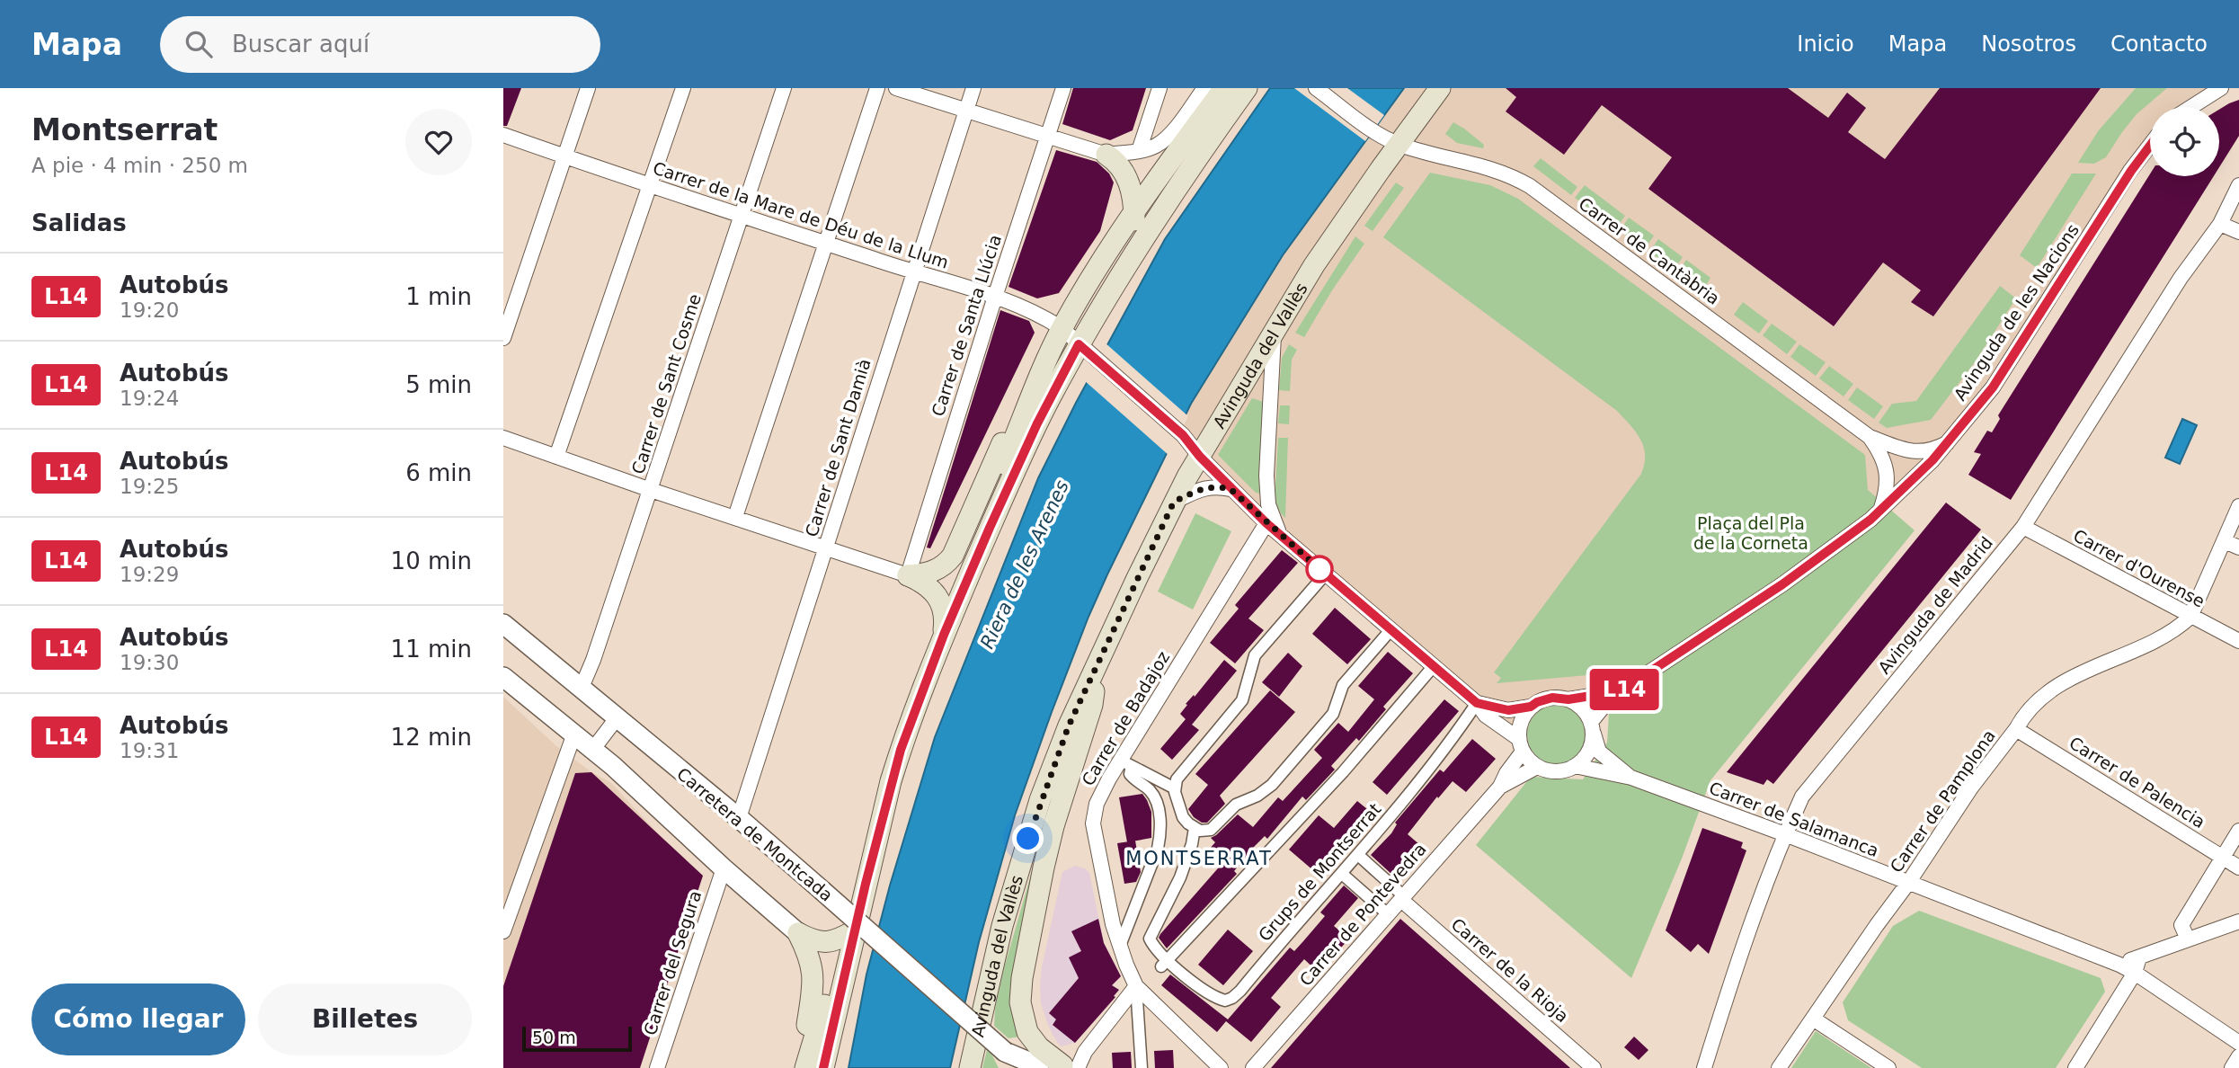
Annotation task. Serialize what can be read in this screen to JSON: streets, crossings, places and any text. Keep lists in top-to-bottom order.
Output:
{
  "streets": {
    "main road": ["Avinguda del Vallès"],
    "street": [
      "Carrer de la Mare de Déu de la Llum",
      "Carrer de Cantàbria",
      "Avinguda de les Nacions",
      "Carrer de Santa Llúcia",
      "Carrer de Sant Cosme",
      "Carrer de Sant Damià",
      "Carrer d'Ourense",
      "Avinguda de Madrid",
      "Carrer de Badajoz",
      "Carrer de Palencia",
      "Carrer de Pamplona",
      "Carrer de Salamanca",
      "Carretera de Montcada",
      "Grups de Montserrat",
      "Carrer de Pontevedra",
      "Carrer del Segura",
      "Carrer de la Rioja"
    ]
  },
  "crossings": [
    ["Carrer de la Mare de Déu de la Llum", "Carrer de Santa Llúcia"],
    ["Carrer de la Mare de Déu de la Llum", "Avinguda del Vallès"],
    ["Carrer de la Mare de Déu de la Llum", "Carrer de Sant Cosme"],
    ["Carrer de la Mare de Déu de la Llum", "Carrer de Sant Damià"],
    ["Carrer de Cantàbria", "Avinguda de les Nacions"],
    ["Carrer de Cantàbria", "Avinguda del Vallès"],
    ["Avinguda de les Nacions", "Carrer de Salamanca"],
    ["Avinguda de les Nacions", "Carrer de Pontevedra"],
    ["Carrer de Sant Cosme", "Carretera de Montcada"],
    ["Carrer de Sant Damià", "Carretera de Montcada"],
    ["Carrer d'Ourense", "Avinguda de Madrid"],
    ["Carrer d'Ourense", "Carrer de Pamplona"],
    ["Avinguda de Madrid", "Carrer de Salamanca"],
    ["Carrer de Palencia", "Carrer de Pamplona"],
    ["Carrer de Pamplona", "Carrer de Salamanca"],
    ["Carrer de Salamanca", "Carrer de Pontevedra"],
    ["Carrer de Pontevedra", "Carrer de la Rioja"]
  ],
  "districts": ["MONTSERRAT"],
  "water": ["Riera de les Arenes"],
  "parks": ["Plaça del Pla de la Corneta"],
  "lines": ["bus line L14"],
  "scale_bar": "50 m",
  "page": {
    "header": "Mapa",
    "search": "Buscar aquí",
    "nav": [
      "Inicio",
      "Mapa",
      "Nosotros",
      "Contacto"
    ],
    "heading": [
      ["Montserrat", "A pie · 4 min · 250 m"],
      "Salidas"
    ],
    "on_map": "L14",
    "list": [
      {
        "mark": "L14",
        "name": "Autobús",
        "note": "19:20",
        "value": "1 min"
      },
      {
        "mark": "L14",
        "name": "Autobús",
        "note": "19:24",
        "value": "5 min"
      },
      {
        "mark": "L14",
        "name": "Autobús",
        "note": "19:25",
        "value": "6 min"
      },
      {
        "mark": "L14",
        "name": "Autobús",
        "note": "19:29",
        "value": "10 min"
      },
      {
        "mark": "L14",
        "name": "Autobús",
        "note": "19:30",
        "value": "11 min"
      },
      {
        "mark": "L14",
        "name": "Autobús",
        "note": "19:31",
        "value": "12 min"
      }
    ],
    "buttons": ["Cómo llegar", "Billetes"],
    "scale": "50 m"
  }
}
